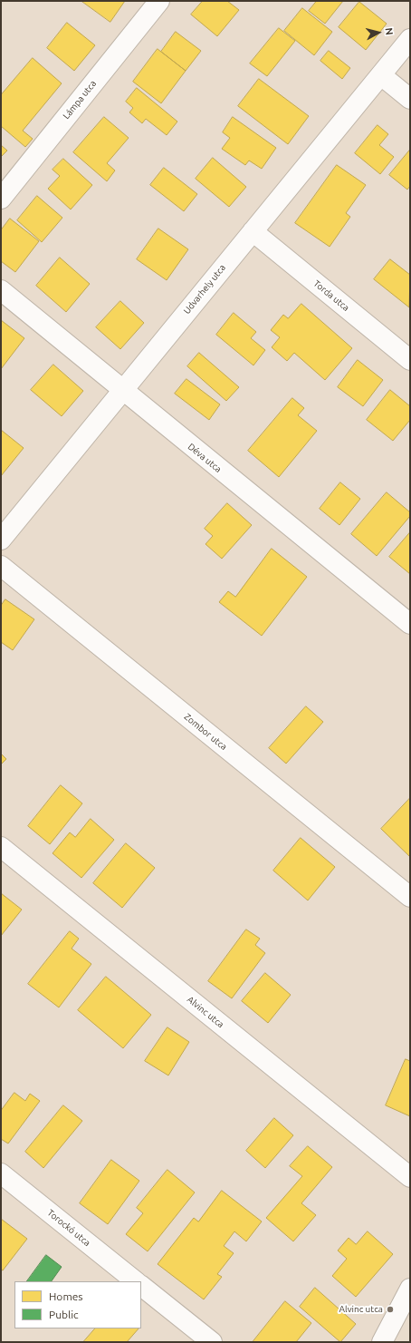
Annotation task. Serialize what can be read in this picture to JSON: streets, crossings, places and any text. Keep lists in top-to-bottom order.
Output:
{
  "streets": {
    "street": [
      "Lámpa utca",
      "Udvarhely utca",
      "Torda utca",
      "Déva utca",
      "Zombor utca",
      "Alvinc utca",
      "Torockó utca"
    ]
  },
  "crossings": [
    ["Udvarhely utca", "Torda utca"],
    ["Udvarhely utca", "Déva utca"]
  ],
  "places": ["Alvinc utca"],
  "legend": ["Homes", "Public"],
  "north": "right"
}
